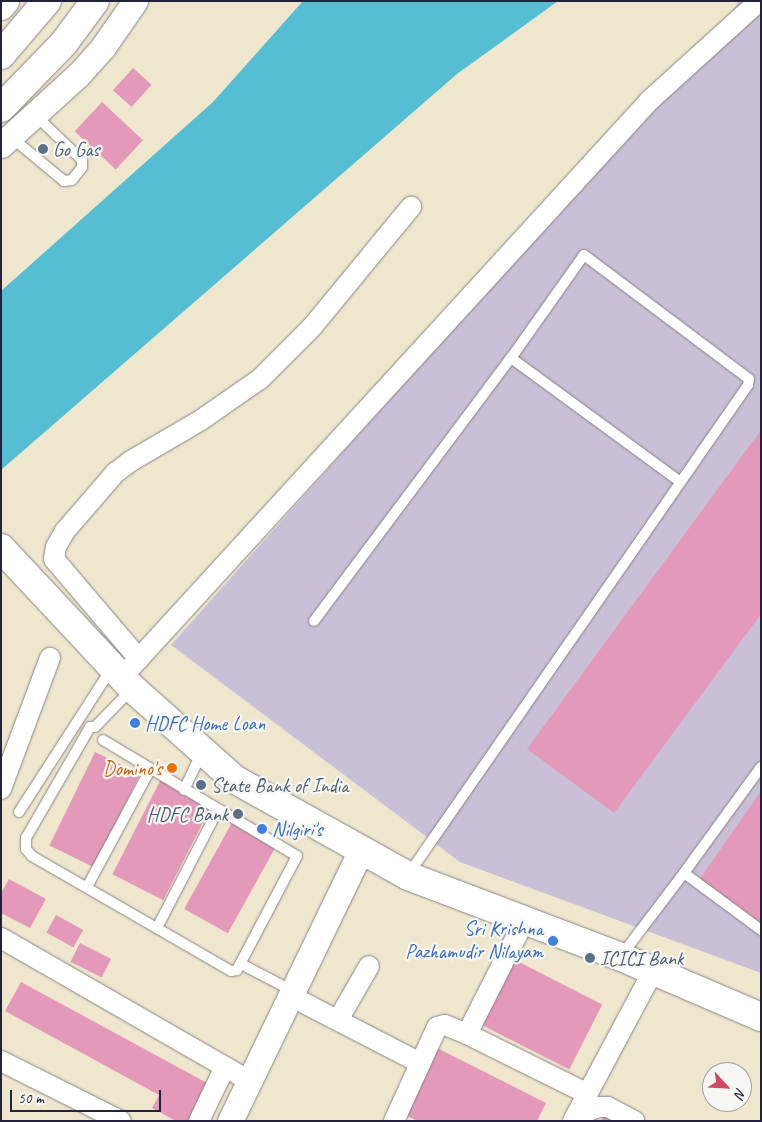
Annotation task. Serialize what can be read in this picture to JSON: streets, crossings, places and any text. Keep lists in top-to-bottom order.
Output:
{
  "places": [
    "Go Gas",
    "HDFC Home Loan",
    "Domino's",
    "State Bank of India",
    "HDFC Bank",
    "Nilgiri's",
    "Sri Krishna Pazhamudir Nilayam",
    "ICICI Bank"
  ],
  "scale_bar": "50 m",
  "north": "bottom right"
}
